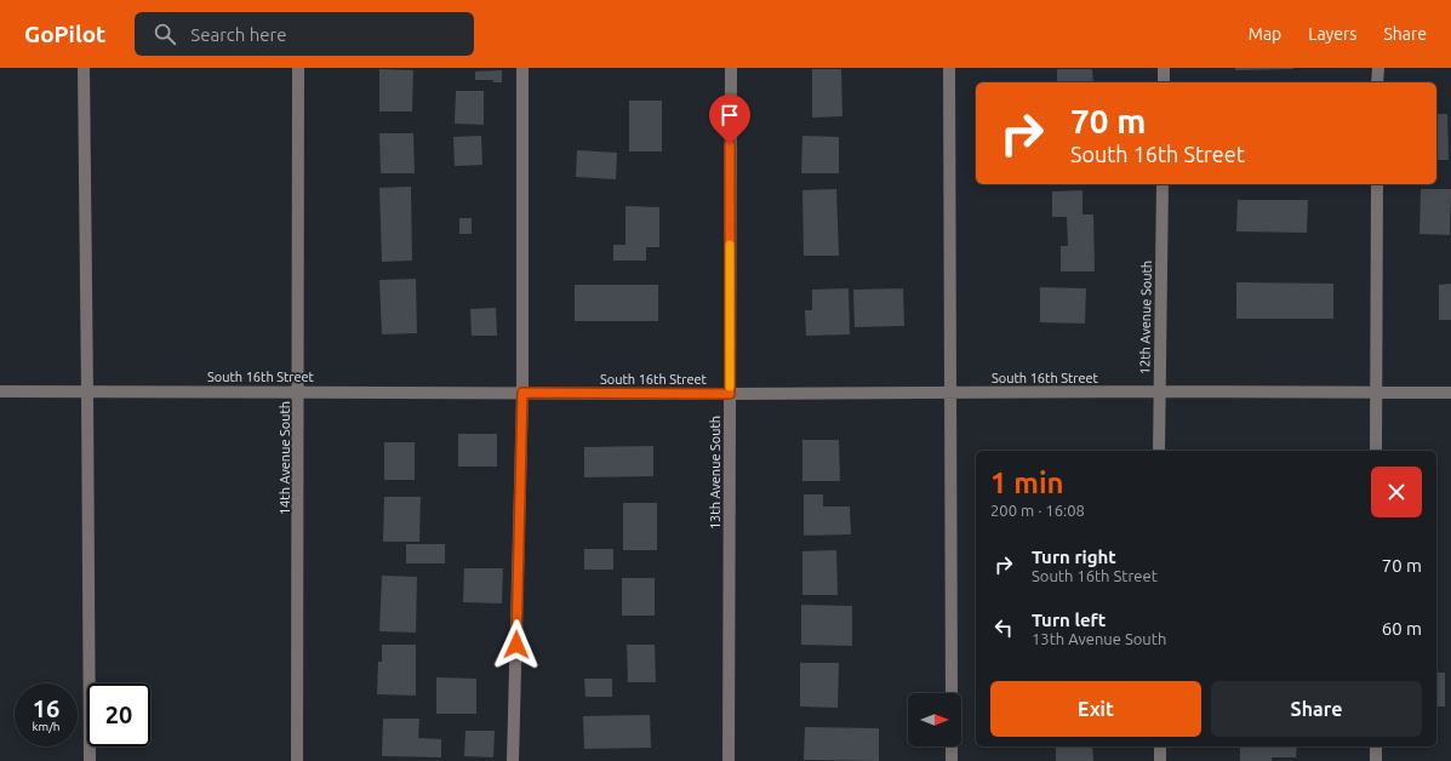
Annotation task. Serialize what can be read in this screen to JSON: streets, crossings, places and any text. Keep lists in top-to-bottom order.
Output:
{
  "streets": {
    "street": [
      "12th Avenue South",
      "South 16th Street",
      "14th Avenue South",
      "13th Avenue South"
    ]
  },
  "crossings": [
    ["12th Avenue South", "South 16th Street"],
    ["South 16th Street", "14th Avenue South"],
    ["South 16th Street", "13th Avenue South"]
  ],
  "north": "right",
  "page": {
    "header": "GoPilot",
    "search": "Search here",
    "nav": ["Map", "Layers", "Share"],
    "turn": ["70 m", "South 16th Street"],
    "heading": ["1 min", "200 m · 16:08"],
    "list": [
      {
        "name": "Turn right",
        "note": "South 16th Street",
        "value": "70 m"
      },
      {
        "name": "Turn left",
        "note": "13th Avenue South",
        "value": "60 m"
      }
    ],
    "buttons": ["Exit", "Share"],
    "speed": "16 km/h",
    "limit": "20"
  }
}
